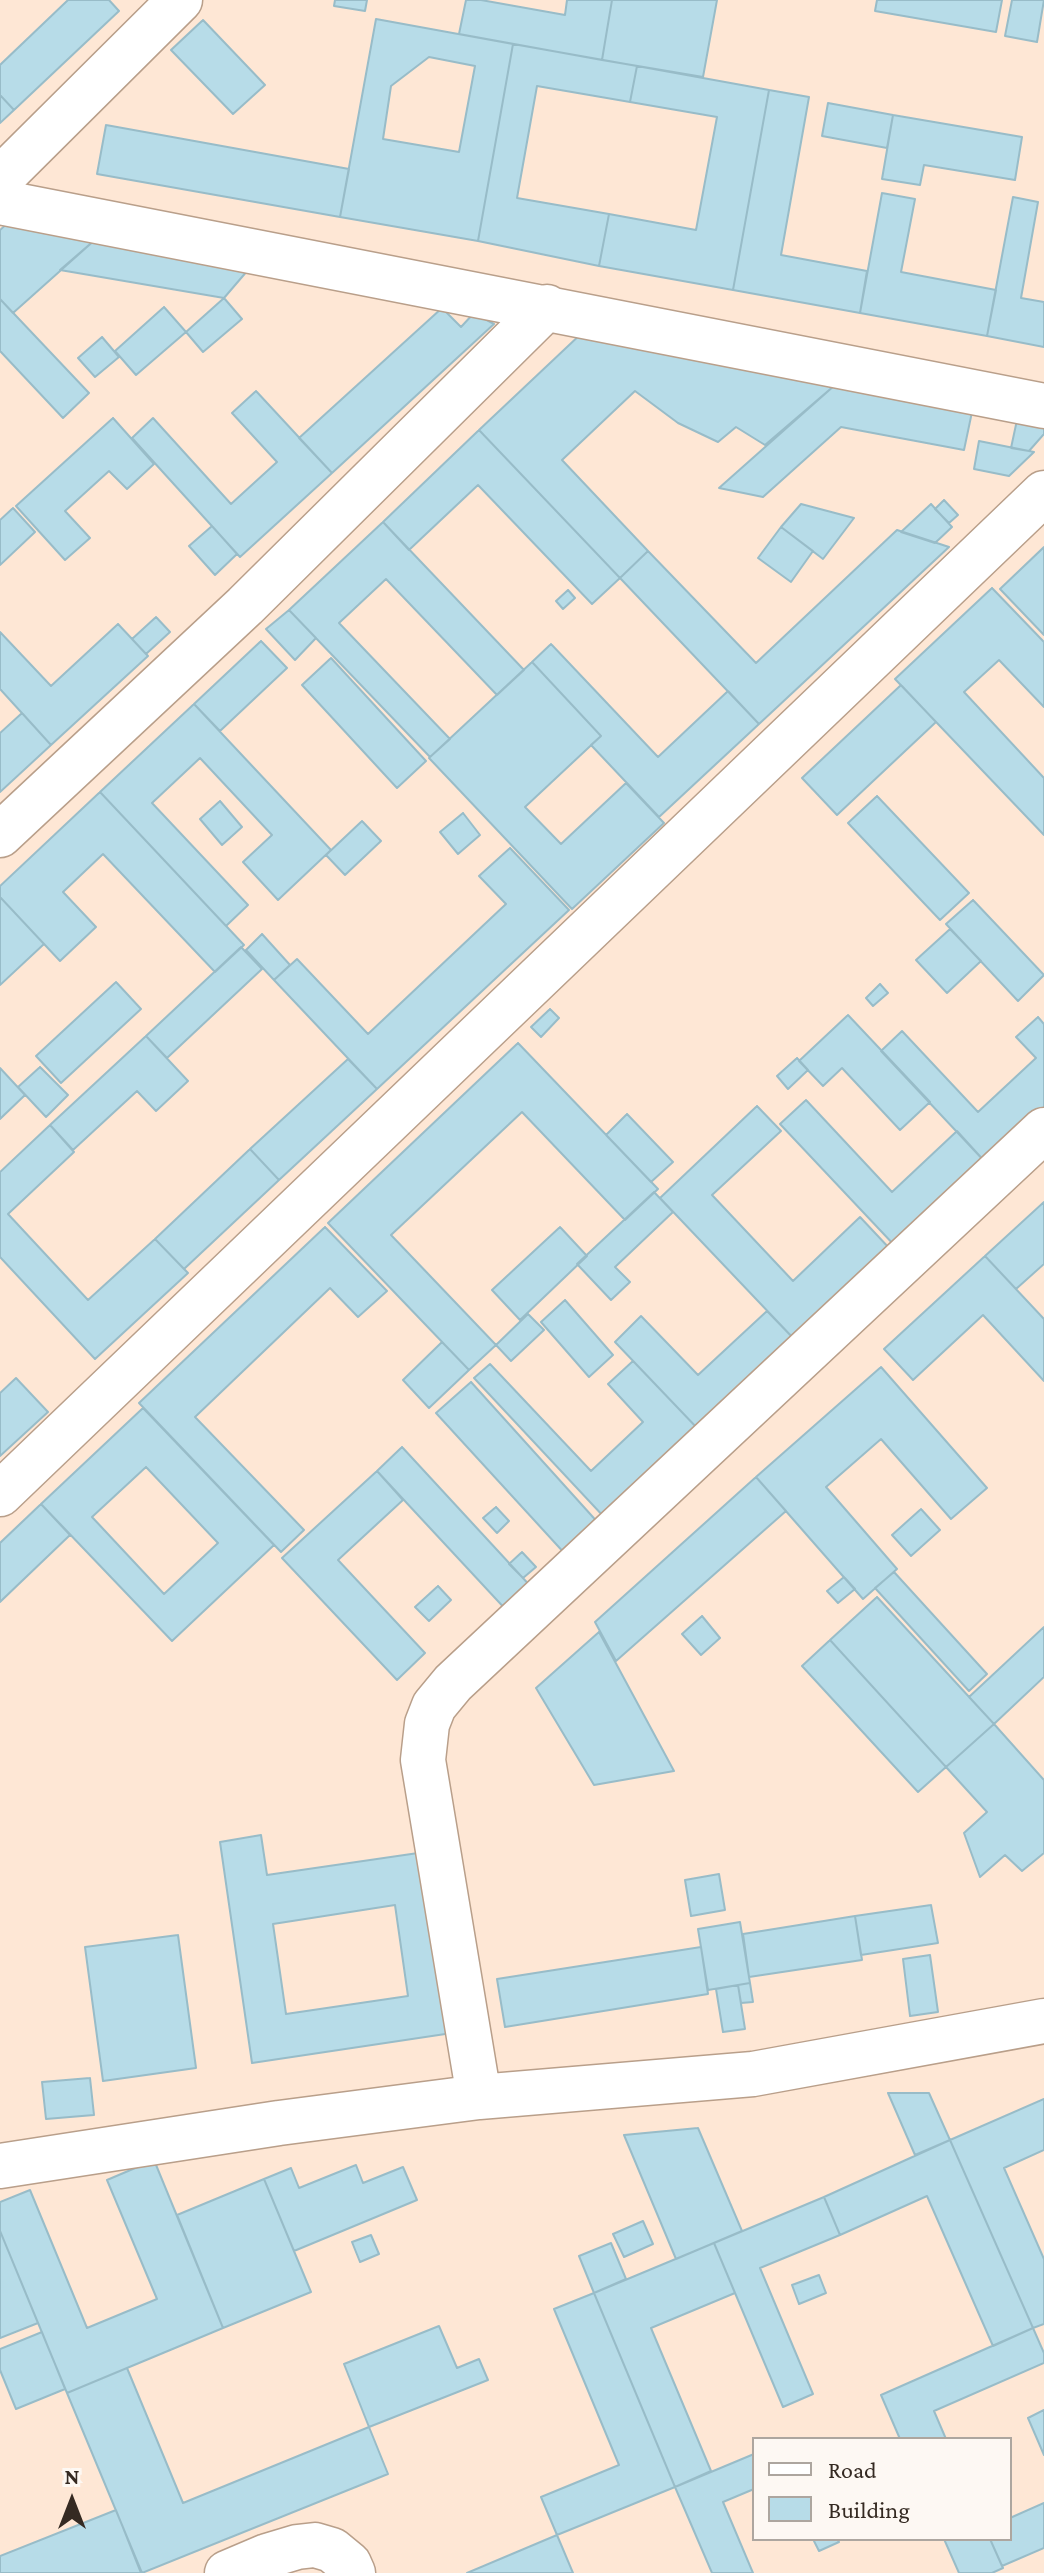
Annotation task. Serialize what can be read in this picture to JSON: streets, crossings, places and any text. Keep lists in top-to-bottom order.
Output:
{
  "legend": ["Road", "Building"],
  "north": "top"
}
